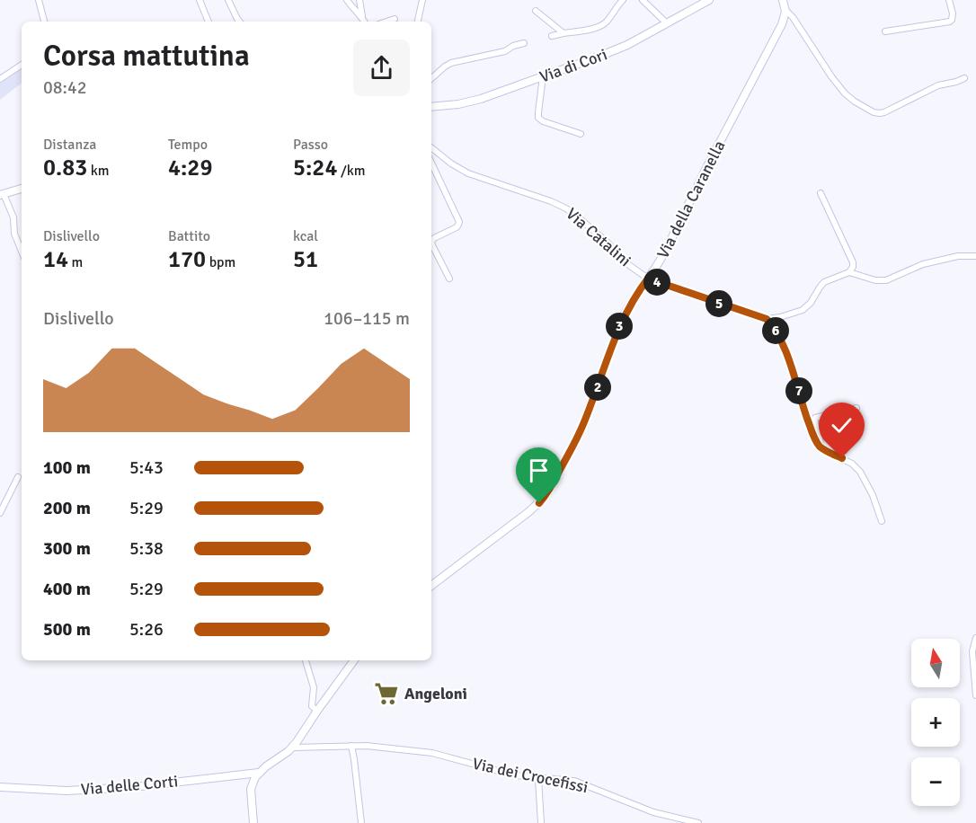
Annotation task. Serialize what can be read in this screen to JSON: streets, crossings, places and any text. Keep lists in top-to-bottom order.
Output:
{
  "streets": {
    "main road": ["Via di Cori", "Via della Caranella"],
    "street": ["Via Catalini", "Via dei Crocefissi", "Via delle Corti"]
  },
  "crossings": [
    ["Via della Caranella", "Via Catalini"]
  ],
  "places": {
    "supermarket": ["Angeloni"]
  },
  "north": "top",
  "page": {
    "heading": ["Corsa mattutina", "08:42"],
    "stats": [
      ["Distanza", "0.83 km"],
      ["Tempo", "4:29"],
      ["Passo", "5:24 /km"],
      ["Dislivello", "14 m"],
      ["Battito", "170 bpm"],
      ["kcal", "51"]
    ],
    "pins": [
      "4",
      "5",
      "3",
      "6",
      "2",
      "7"
    ],
    "chart": ["Dislivello", "106–115 m"],
    "list": [
      {
        "name": "100 m",
        "note": "5:43"
      },
      {
        "name": "200 m",
        "note": "5:29"
      },
      {
        "name": "300 m",
        "note": "5:38"
      },
      {
        "name": "400 m",
        "note": "5:29"
      },
      {
        "name": "500 m",
        "note": "5:26"
      }
    ],
    "map_buttons": ["+", "−"]
  }
}
